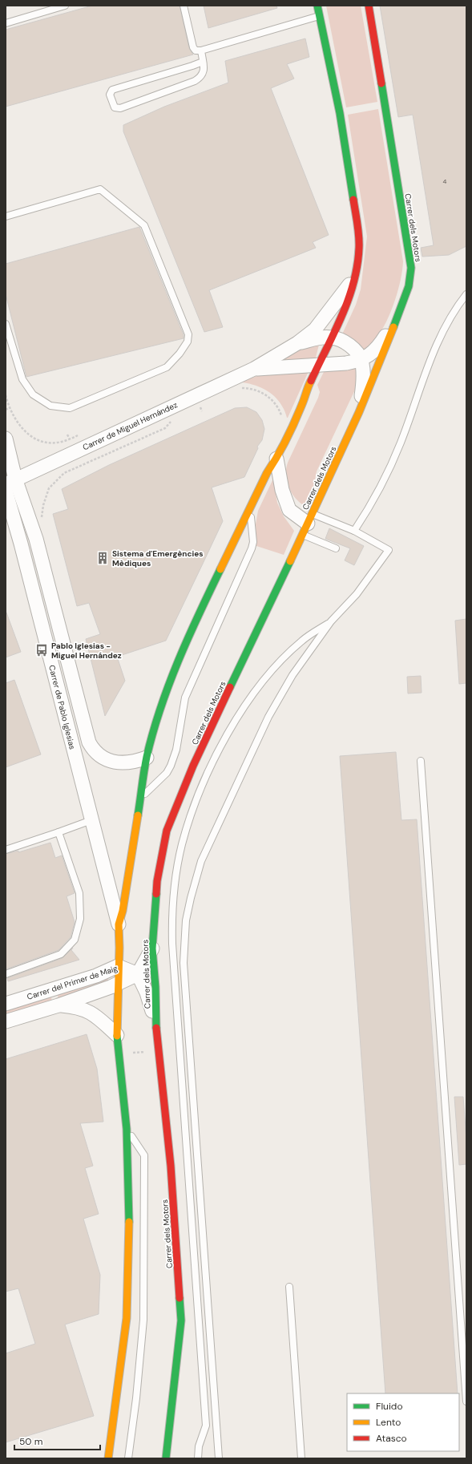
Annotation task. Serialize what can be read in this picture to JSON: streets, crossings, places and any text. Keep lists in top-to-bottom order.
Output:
{
  "streets": {
    "street": [
      "Carrer dels Motors",
      "Carrer de Miguel Hernández",
      "Carrer de Pablo Iglesias",
      "Carrer del Primer de Maig"
    ]
  },
  "crossings": [
    ["Carrer dels Motors", "Carrer de Miguel Hernández"],
    ["Carrer de Miguel Hernández", "Carrer de Pablo Iglesias"]
  ],
  "places": {
    "building": ["Sistema d'Emergències Mèdiques"],
    "bus stop": ["Pablo Iglesias - Miguel Hernández"]
  },
  "house_numbers": ["4"],
  "legend": ["Fluido", "Lento", "Atasco"],
  "scale_bar": "50 m"
}
